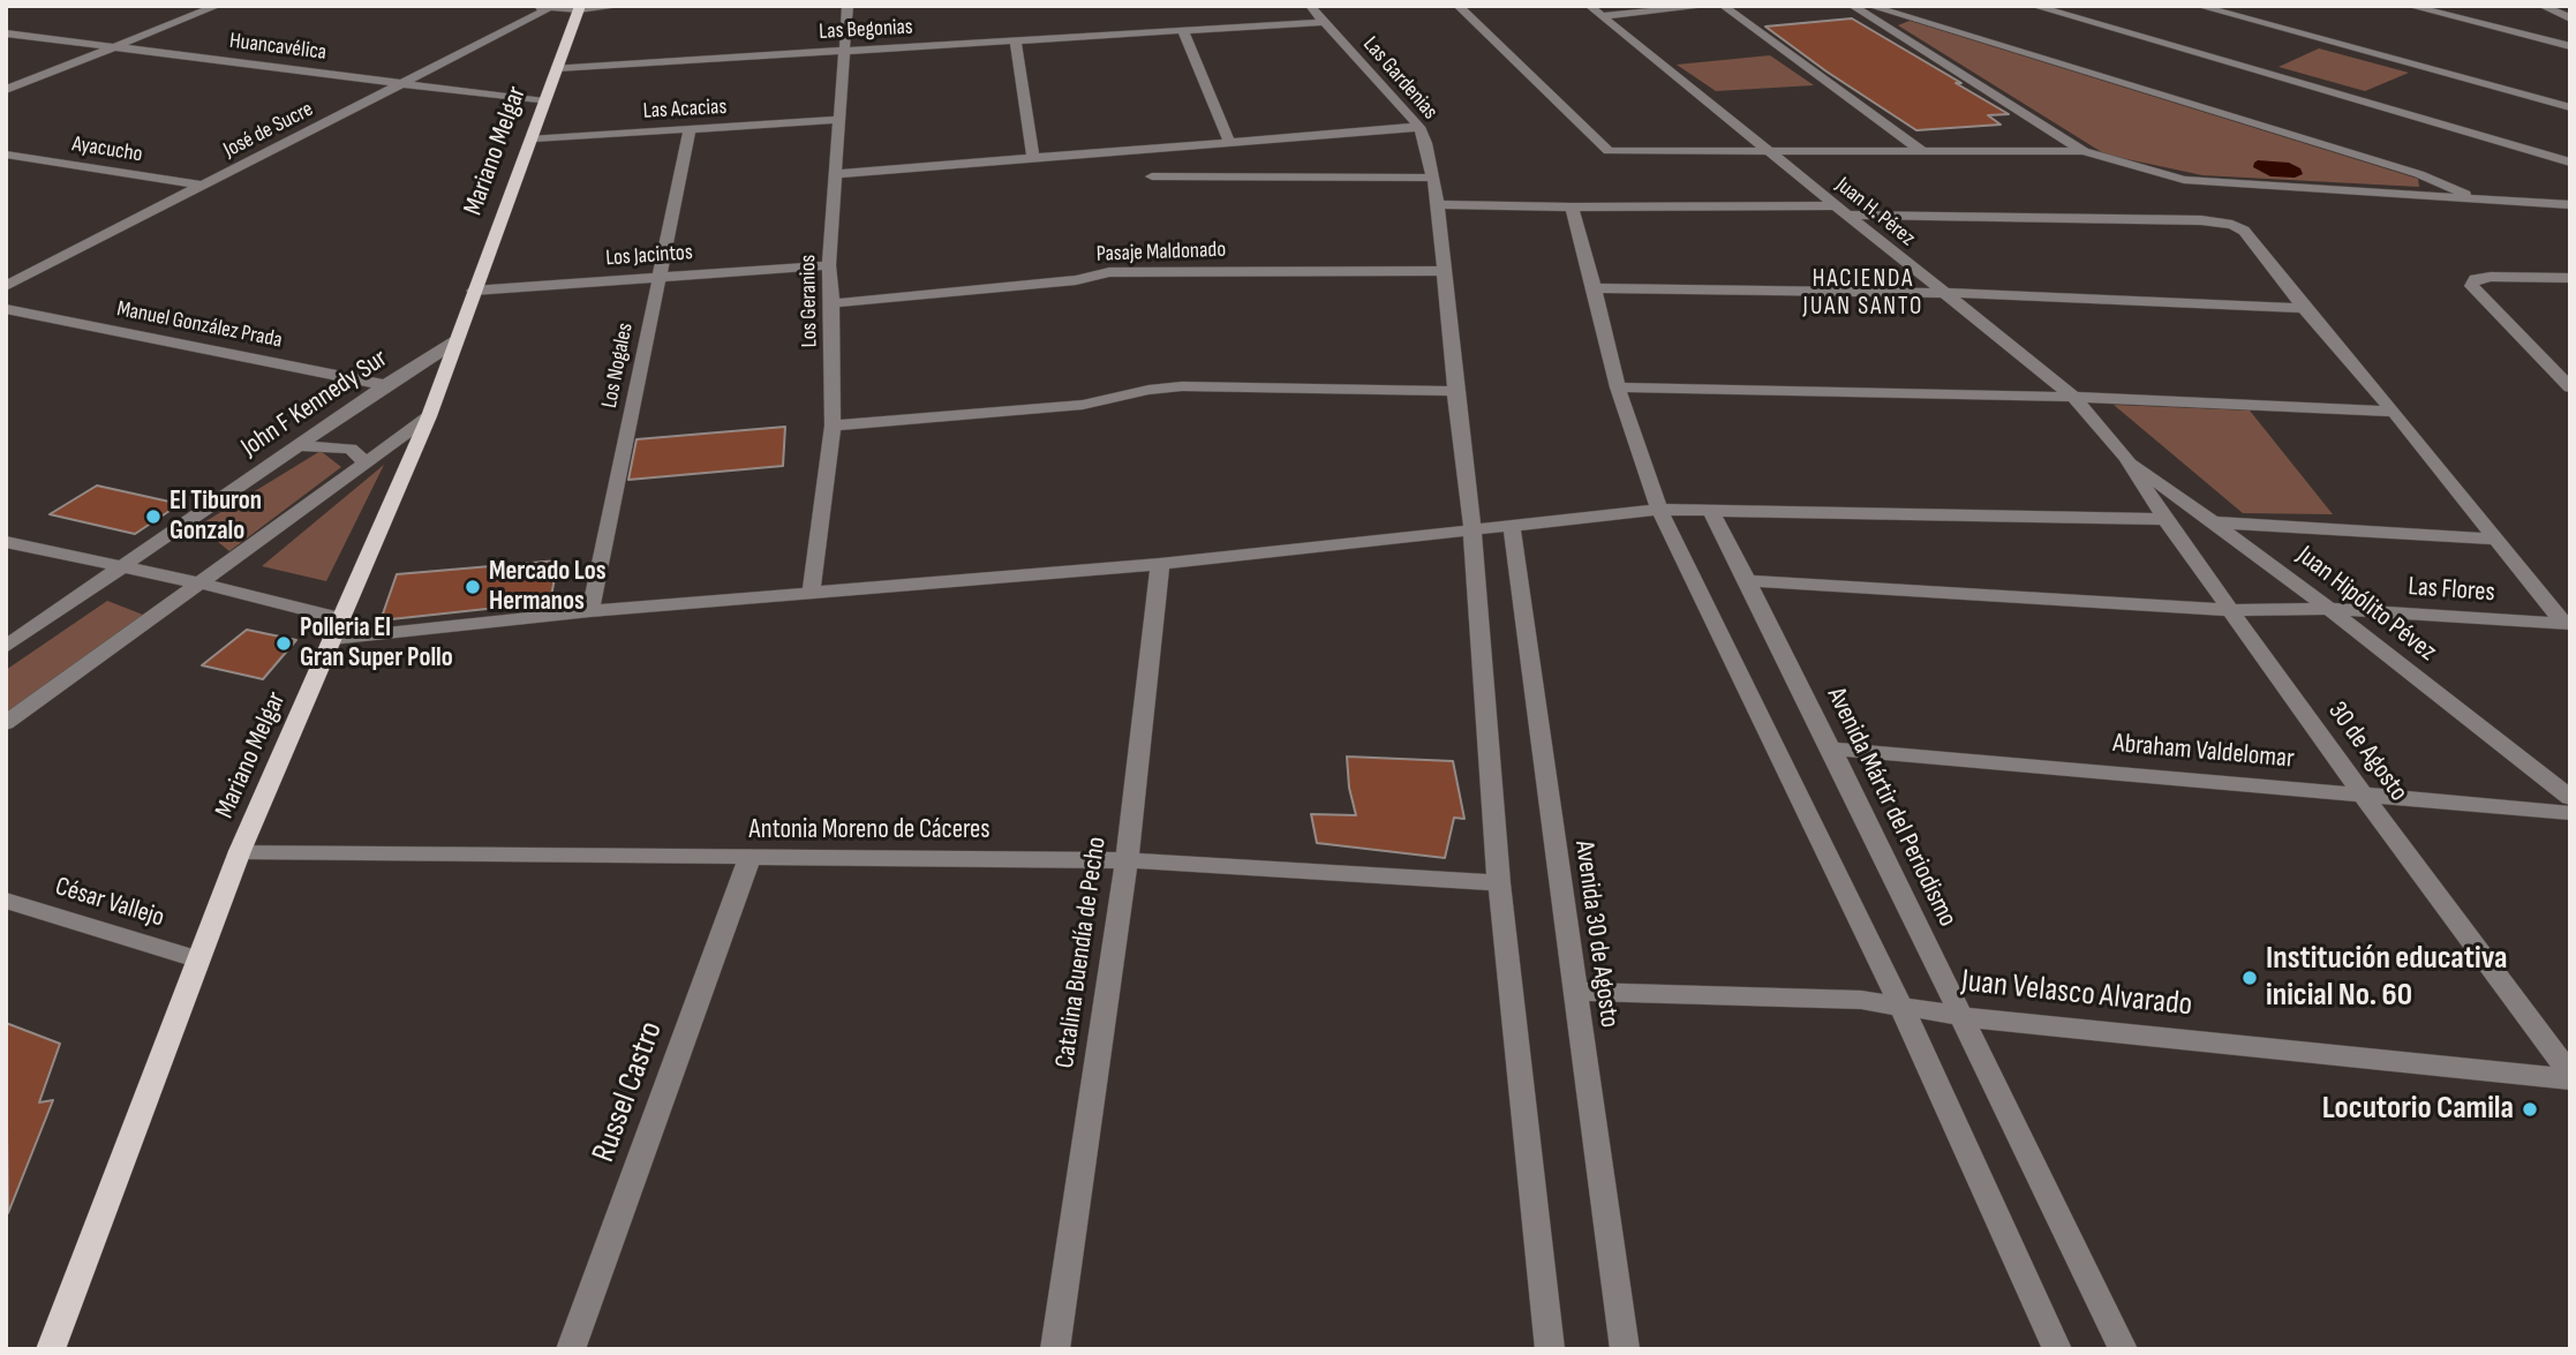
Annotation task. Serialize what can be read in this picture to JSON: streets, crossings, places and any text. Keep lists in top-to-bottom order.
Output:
{
  "streets": {
    "main road": ["Mariano Melgar"],
    "street": [
      "Las Begonias",
      "Huancavélica",
      "Las Gardenias",
      "Las Acacias",
      "José de Sucre",
      "Ayacucho",
      "Juan H. Pérez",
      "Pasaje Maldonado",
      "Los Jacintos",
      "Los Geranios",
      "Manuel González Prada",
      "Los Nogales",
      "John F Kennedy Sur",
      "Las Flores",
      "Juan Hipólito Pévez",
      "Abraham Valdelomar",
      "30 de Agosto",
      "Avenida Mártir del Periodismo",
      "Antonia Moreno de Cáceres",
      "César Vallejo",
      "Avenida 30 de Agosto",
      "Catalina Buendía de Pecho",
      "Juan Velasco Alvarado",
      "Russel Castro"
    ]
  },
  "crossings": [
    ["Las Begonias", "Las Gardenias"],
    ["Las Begonias", "Mariano Melgar"],
    ["Las Begonias", "Los Geranios"],
    ["Huancavélica", "José de Sucre"],
    ["Huancavélica", "Mariano Melgar"],
    ["Las Gardenias", "Pasaje Maldonado"],
    ["Las Acacias", "Mariano Melgar"],
    ["Las Acacias", "Los Geranios"],
    ["Las Acacias", "Los Nogales"],
    ["José de Sucre", "Ayacucho"],
    ["Mariano Melgar", "Los Jacintos"],
    ["Mariano Melgar", "John F Kennedy Sur"],
    ["Mariano Melgar", "Antonia Moreno de Cáceres"],
    ["Mariano Melgar", "César Vallejo"],
    ["Juan H. Pérez", "Juan Hipólito Pévez"],
    ["Juan H. Pérez", "30 de Agosto"],
    ["Pasaje Maldonado", "Los Geranios"],
    ["Los Jacintos", "Los Geranios"],
    ["Los Jacintos", "Los Nogales"],
    ["Manuel González Prada", "John F Kennedy Sur"],
    ["Las Flores", "Juan Hipólito Pévez"],
    ["Las Flores", "30 de Agosto"],
    ["Las Flores", "Avenida Mártir del Periodismo"],
    ["Juan Hipólito Pévez", "30 de Agosto"],
    ["Abraham Valdelomar", "30 de Agosto"],
    ["Abraham Valdelomar", "Avenida Mártir del Periodismo"],
    ["30 de Agosto", "Juan Velasco Alvarado"],
    ["Avenida Mártir del Periodismo", "Juan Velasco Alvarado"],
    ["Antonia Moreno de Cáceres", "Catalina Buendía de Pecho"],
    ["Antonia Moreno de Cáceres", "Russel Castro"],
    ["Avenida 30 de Agosto", "Juan Velasco Alvarado"]
  ],
  "districts": ["HACIENDA JUAN SANTO"],
  "places": [
    "El Tiburon Gonzalo",
    "Mercado Los Hermanos",
    "Polleria El Gran Super Pollo",
    "Institución educativa inicial No. 60",
    "Locutorio Camila"
  ]
}
